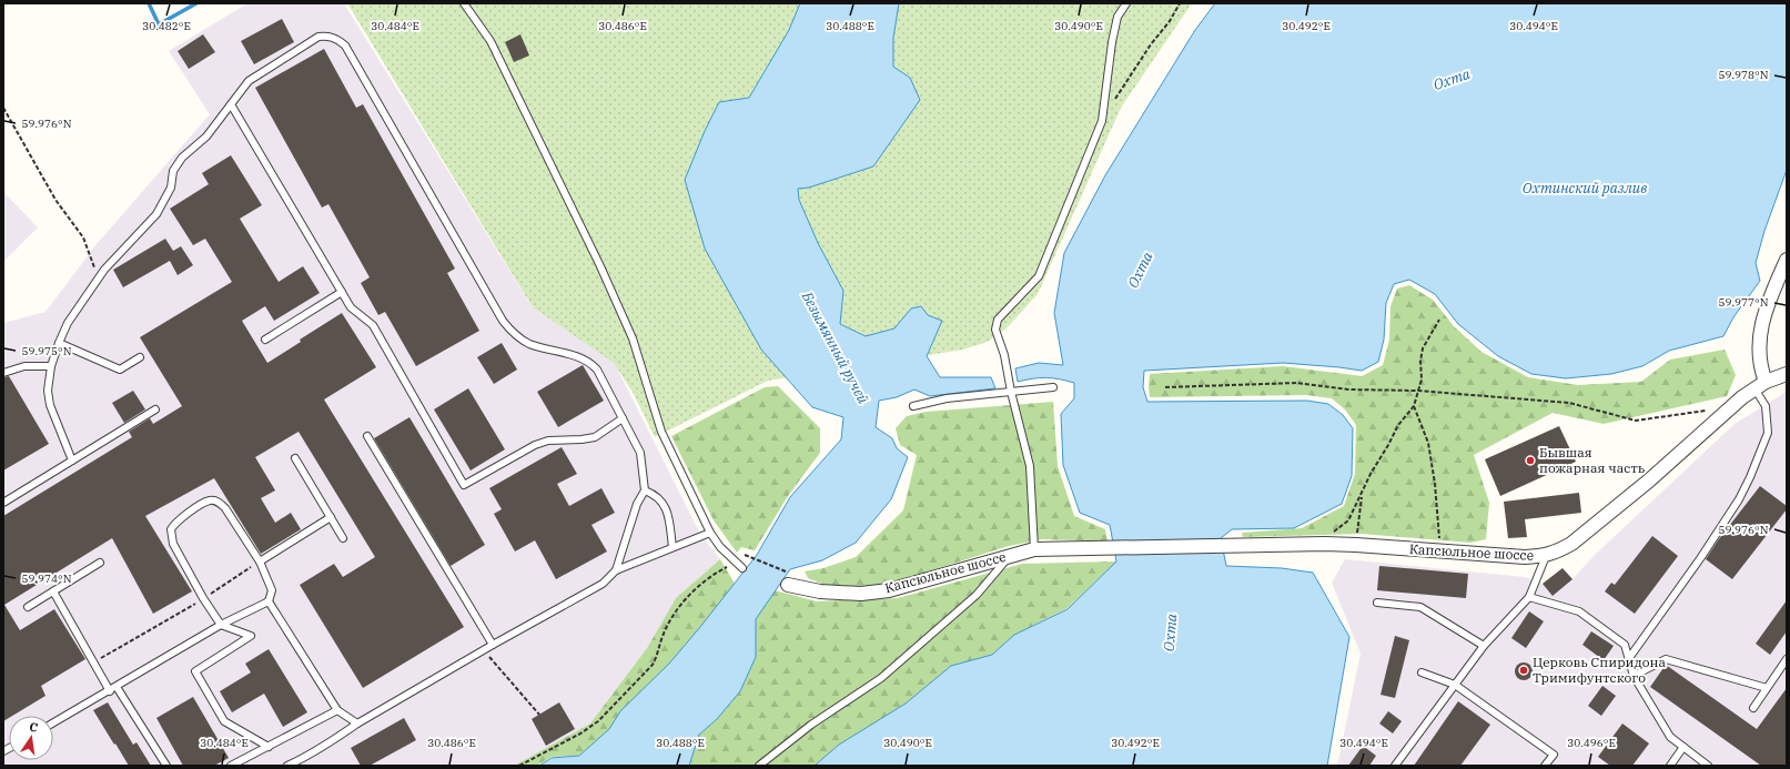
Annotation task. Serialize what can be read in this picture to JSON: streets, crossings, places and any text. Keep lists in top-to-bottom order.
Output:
{
  "streets": {
    "street": ["Капсюльное шоссе"]
  },
  "water": ["Охта", "Охтинский разлив", "Безымянный ручей"],
  "places": ["Бывшая пожарная часть", "Церковь Спиридона Тримифунтского"],
  "north": "top",
  "coordinates": [
    "30.482°E",
    "30.484°E",
    "30.486°E",
    "30.488°E",
    "30.490°E",
    "30.492°E",
    "30.494°E",
    "59.978°N",
    "59.976°N",
    "59.977°N",
    "59.975°N",
    "59.974°N",
    "30.496°E"
  ]
}
